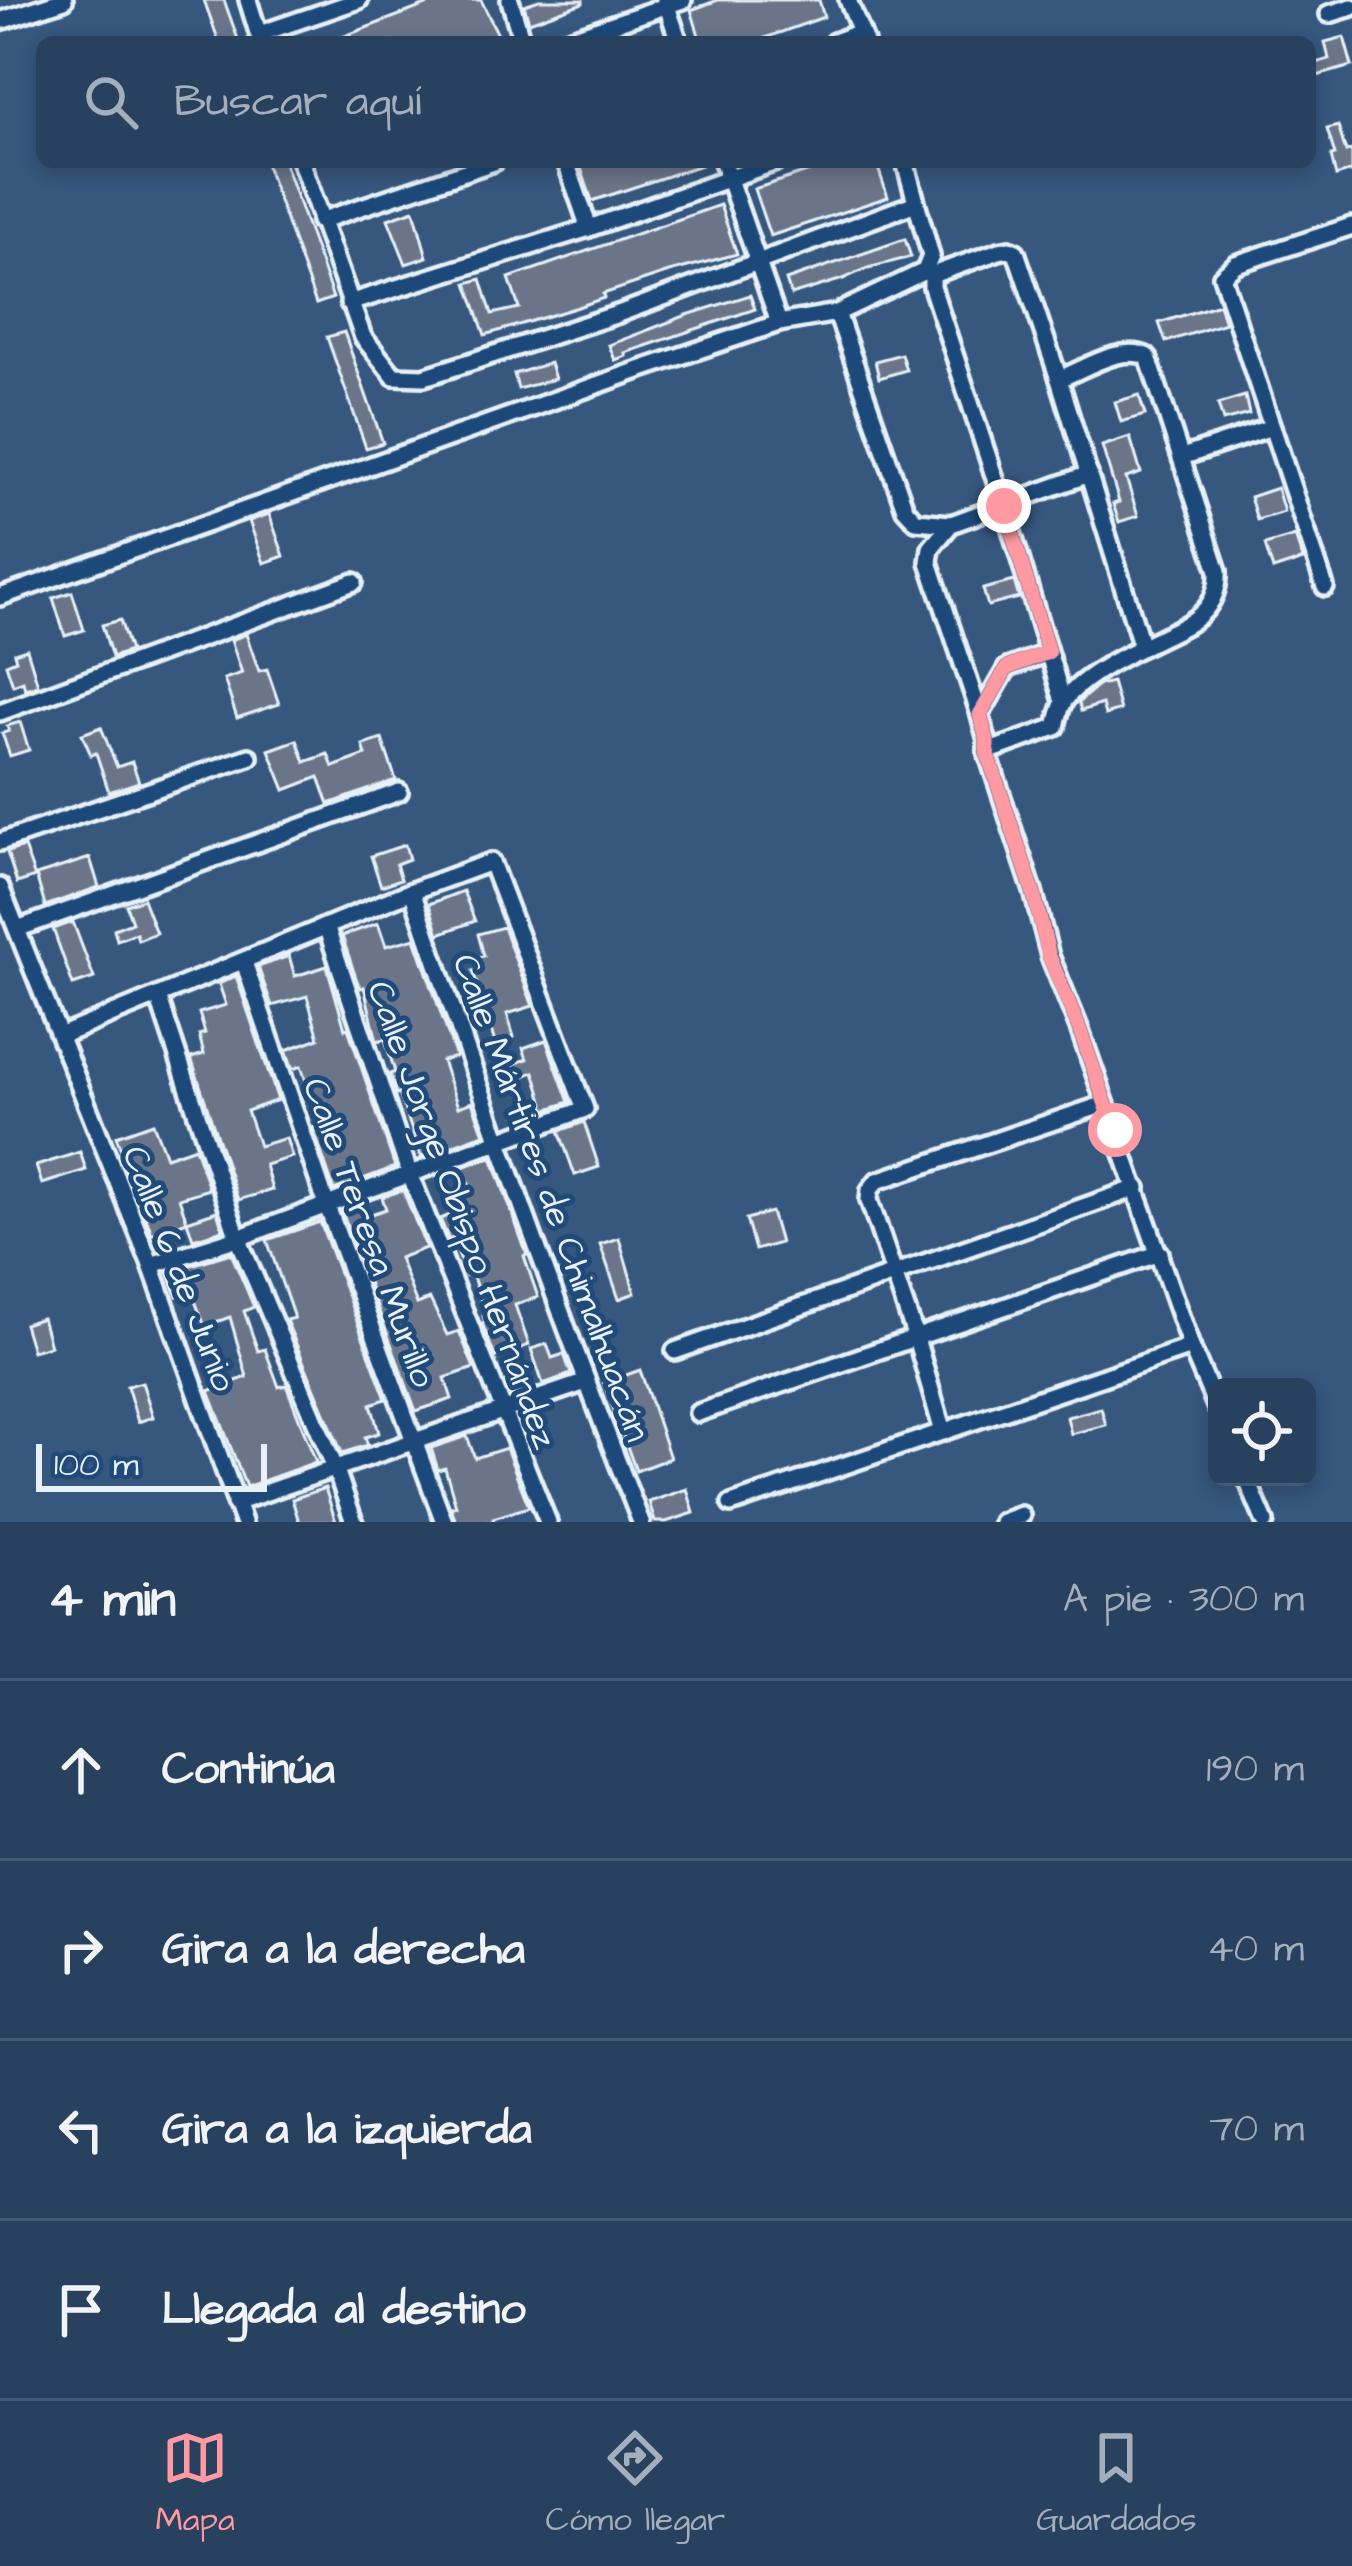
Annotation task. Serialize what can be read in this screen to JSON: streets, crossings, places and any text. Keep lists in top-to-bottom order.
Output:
{
  "streets": {
    "street": [
      "Calle Mártires de Chimalhuacán",
      "Calle Jorge Obispo Hernández",
      "Calle Teresa Murillo",
      "Calle 6 de Junio"
    ]
  },
  "scale_bar": "100 m",
  "page": {
    "search": "Buscar aquí",
    "scale": "100 m",
    "heading": ["4 min", "A pie · 300 m"],
    "list": [
      ["Continúa", "190 m"],
      ["Gira a la derecha", "40 m"],
      ["Gira a la izquierda", "70 m"],
      "Llegada al destino"
    ],
    "nav": ["Mapa", "Cómo llegar", "Guardados"]
  }
}
